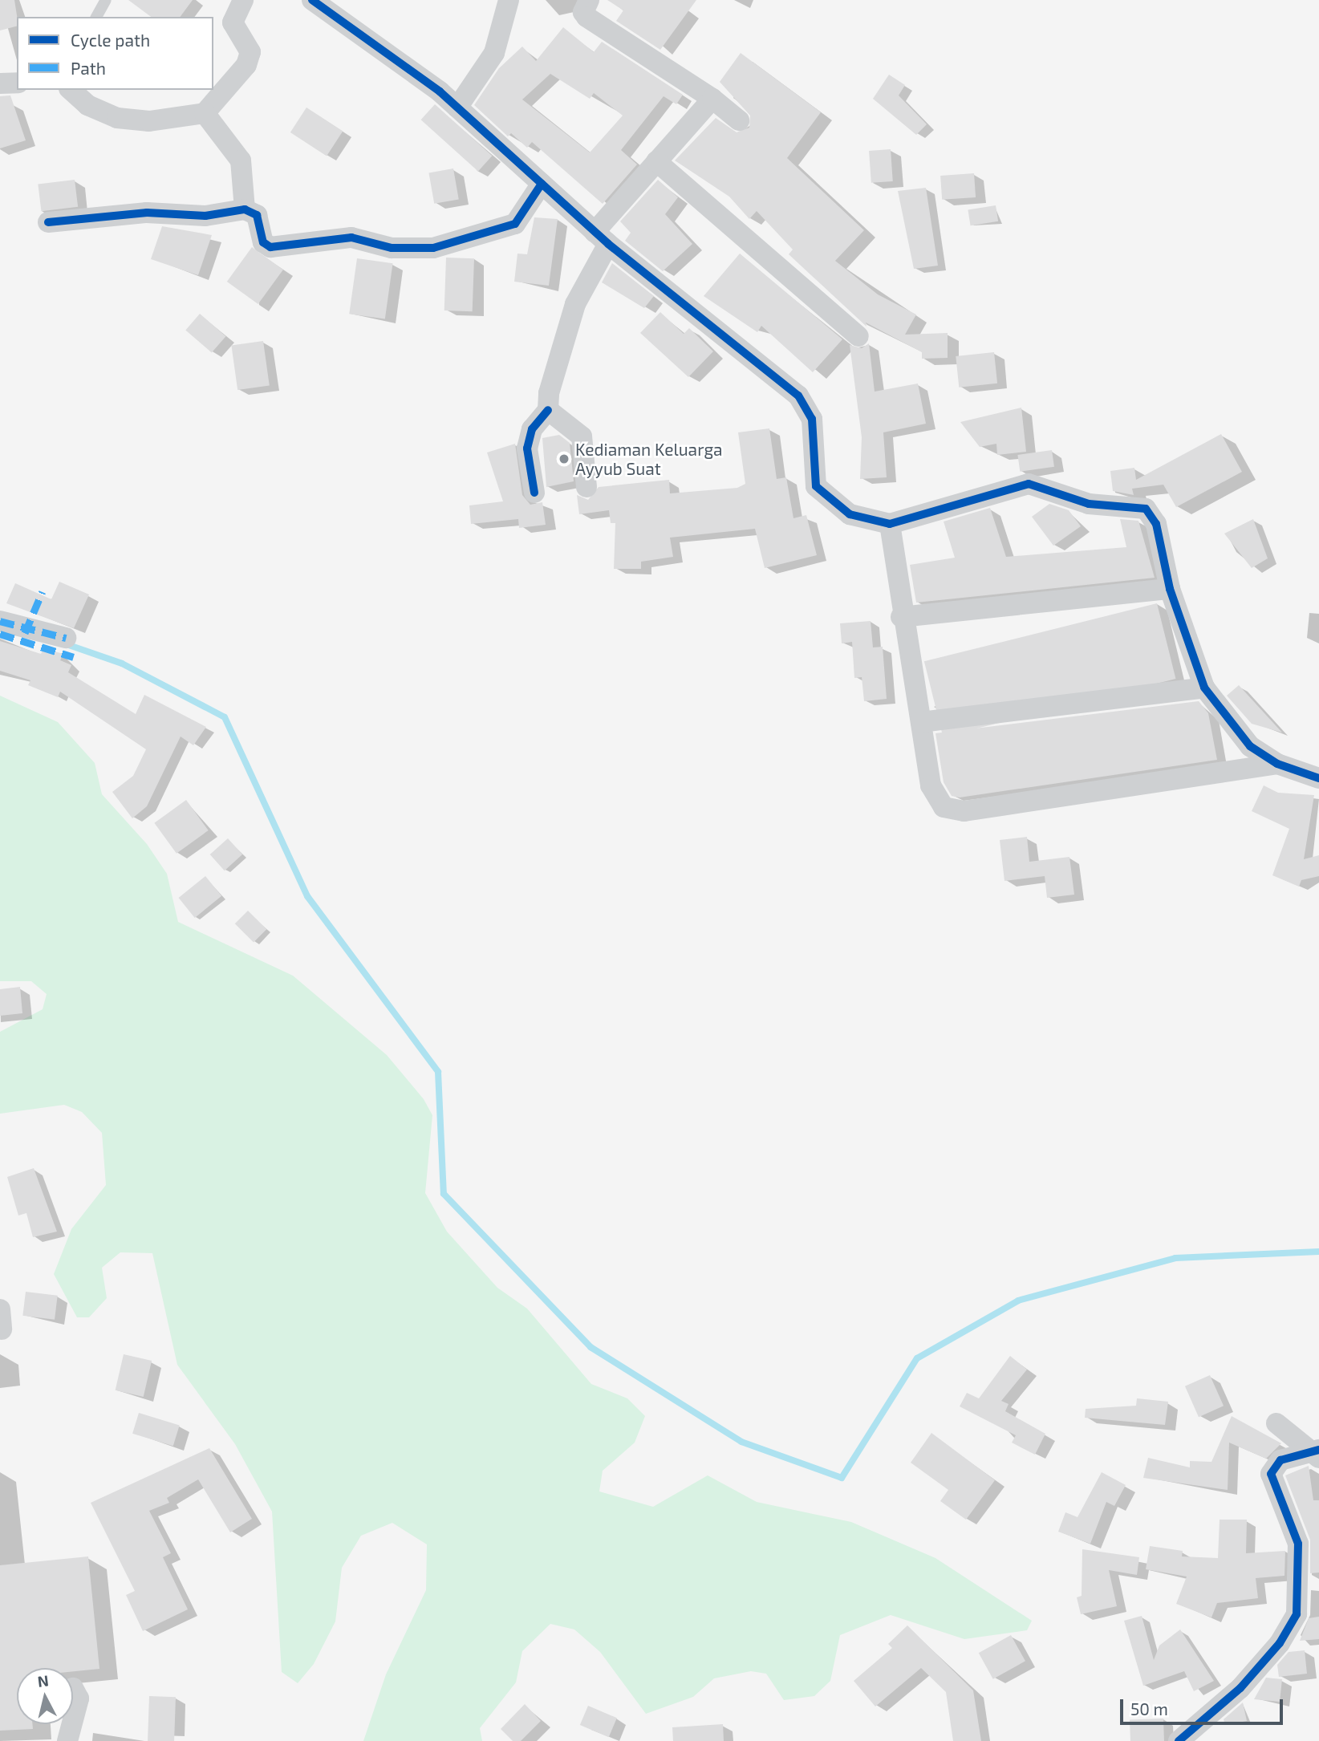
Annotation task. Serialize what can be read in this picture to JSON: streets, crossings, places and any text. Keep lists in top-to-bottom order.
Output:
{
  "places": ["Kediaman Keluarga Ayyub Suat"],
  "legend": ["Cycle path", "Path"],
  "scale_bar": "50 m",
  "north": "top"
}
